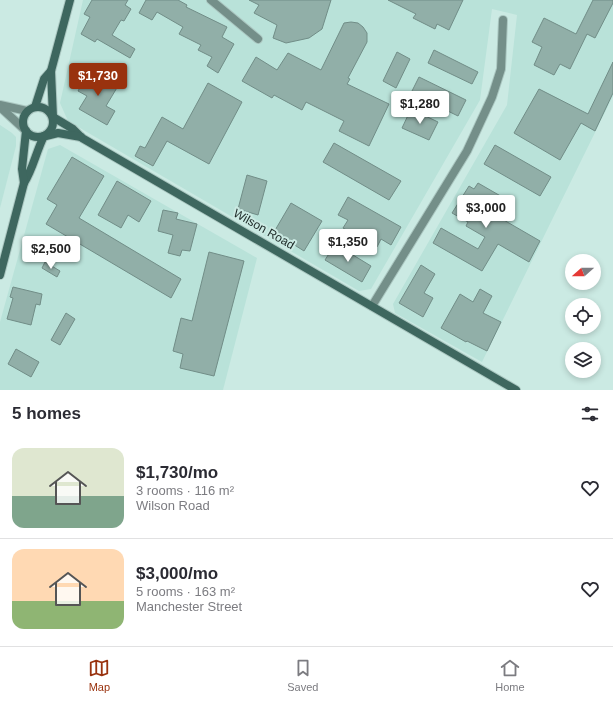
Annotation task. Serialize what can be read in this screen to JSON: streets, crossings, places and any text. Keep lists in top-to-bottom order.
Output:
{
  "streets": {
    "street": ["Wilson Road"]
  },
  "north": "left",
  "page": {
    "price": [
      "$1,730",
      "$1,280",
      "$3,000",
      "$1,350",
      "$2,500"
    ],
    "heading": "5 homes",
    "list": [
      {
        "name": "$1,730/mo",
        "note": "3 rooms · 116 m² · Wilson Road"
      },
      {
        "name": "$3,000/mo",
        "note": "5 rooms · 163 m² · Manchester Street"
      }
    ],
    "tabs": ["Map", "Saved", "Home"]
  }
}
